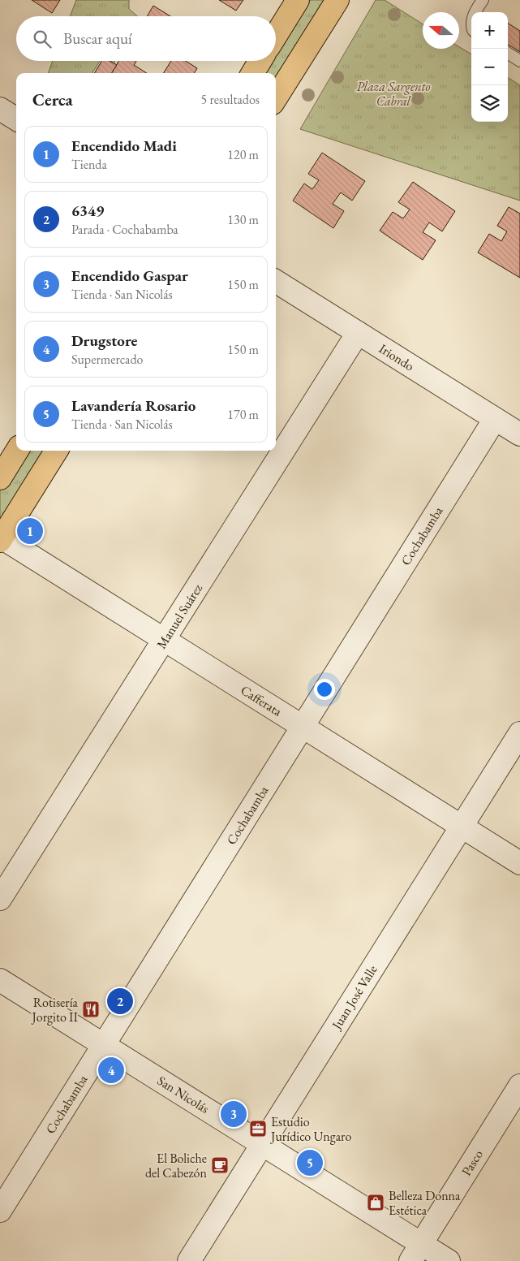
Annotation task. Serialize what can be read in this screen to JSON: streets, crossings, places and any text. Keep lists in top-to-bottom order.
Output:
{
  "streets": {
    "street": [
      "Iriondo",
      "Cochabamba",
      "Manuel Suárez",
      "Cafferata",
      "Juan José Valle",
      "San Nicolás",
      "Pasco"
    ]
  },
  "crossings": [
    ["Iriondo", "Cochabamba"],
    ["Iriondo", "Manuel Suárez"],
    ["Cochabamba", "Cafferata"],
    ["Cochabamba", "San Nicolás"],
    ["Manuel Suárez", "Cafferata"],
    ["Cafferata", "Juan José Valle"],
    ["Juan José Valle", "San Nicolás"],
    ["San Nicolás", "Pasco"]
  ],
  "parks": ["Plaza Sargento Cabral"],
  "places": {
    "restaurant": ["Rotisería Jorgito II"],
    "office": ["Estudio Jurídico Ungaro"],
    "cafe": ["El Boliche del Cabezón"],
    "shop": ["Belleza Donna Estética"]
  },
  "north": "left",
  "page": {
    "map_buttons": ["+", "−"],
    "search": "Buscar aquí",
    "heading": ["Cerca", "5 resultados"],
    "list": [
      {
        "mark": "1",
        "name": "Encendido Madi",
        "note": "Tienda",
        "value": "120 m"
      },
      {
        "mark": "2",
        "name": "6349",
        "note": "Parada · Cochabamba",
        "value": "130 m"
      },
      {
        "mark": "3",
        "name": "Encendido Gaspar",
        "note": "Tienda · San Nicolás",
        "value": "150 m"
      },
      {
        "mark": "4",
        "name": "Drugstore",
        "note": "Supermercado",
        "value": "150 m"
      },
      {
        "mark": "5",
        "name": "Lavandería Rosario",
        "note": "Tienda · San Nicolás",
        "value": "170 m"
      }
    ],
    "pins": [
      "1",
      "2",
      "4",
      "3",
      "5"
    ]
  }
}
